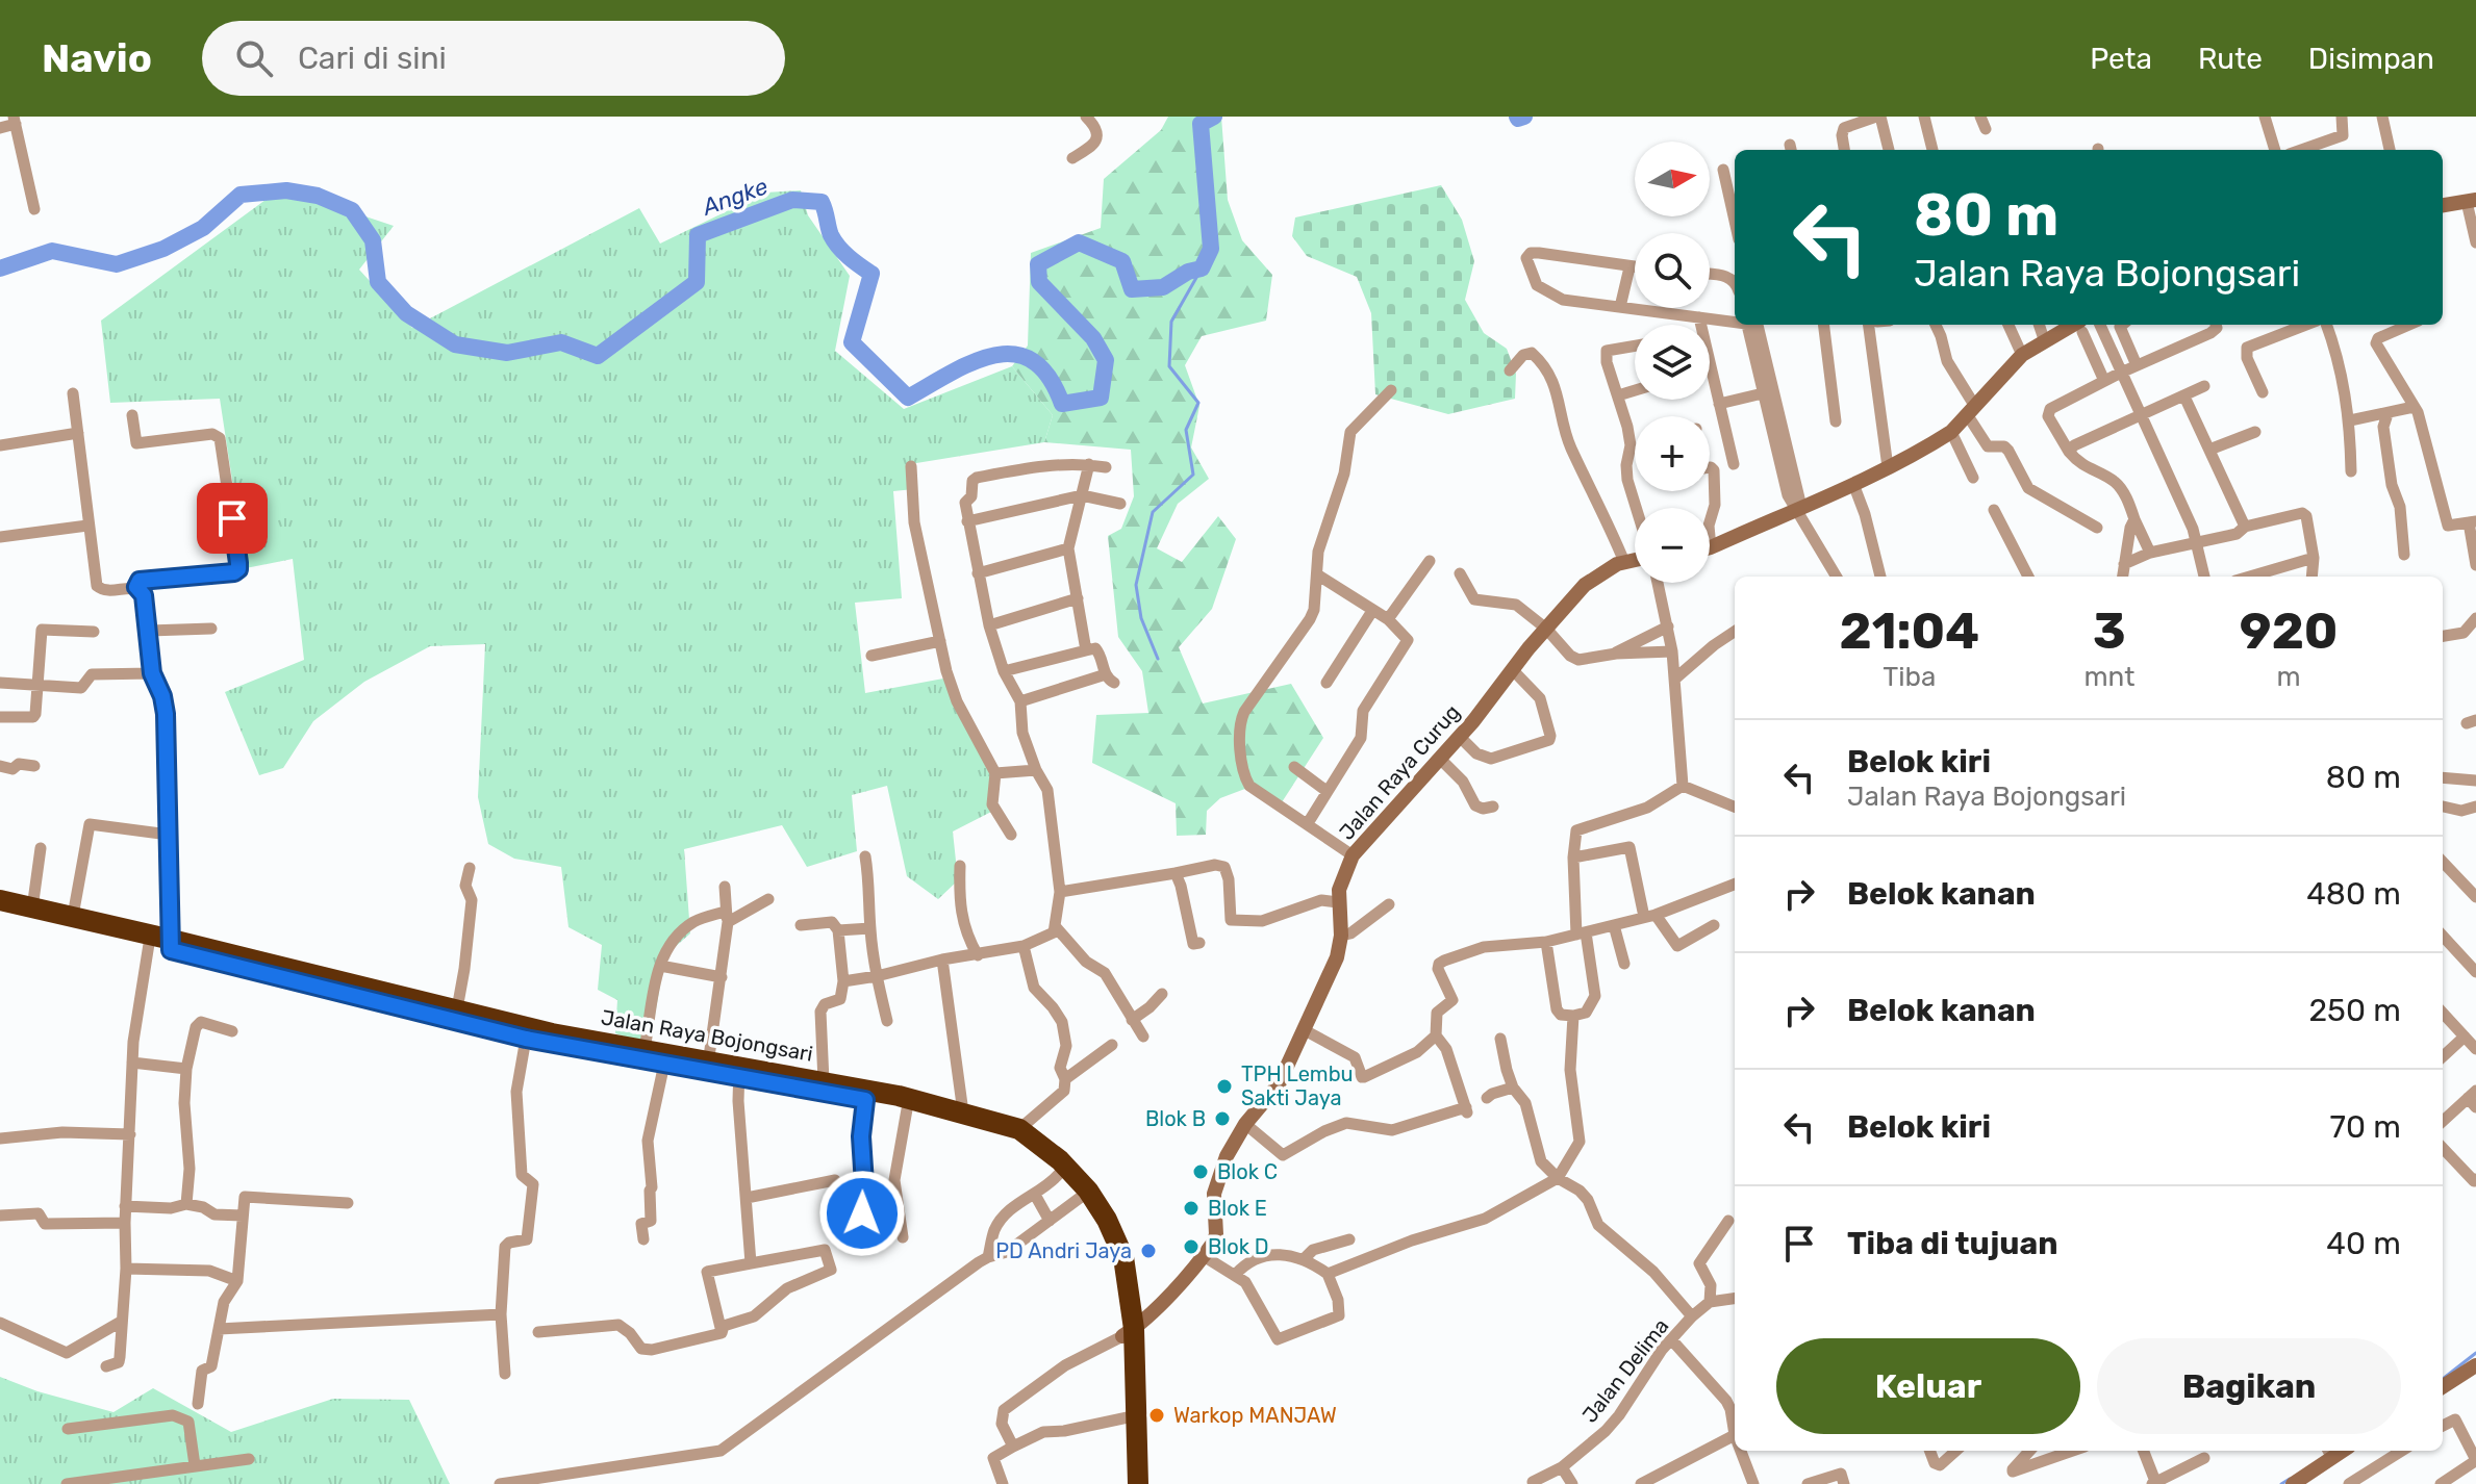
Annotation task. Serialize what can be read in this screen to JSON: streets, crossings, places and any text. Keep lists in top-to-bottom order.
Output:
{
  "streets": {
    "highway": ["Jalan Raya Bojongsari"],
    "main road": ["Jalan Raya Curug"],
    "street": ["Jalan Delima"]
  },
  "crossings": [
    ["Jalan Raya Curug", "Jalan Raya Bojongsari"]
  ],
  "water": ["Angke"],
  "places": [
    "TPH Lembu Sakti Jaya",
    "Blok B",
    "Blok C",
    "Blok E",
    "Blok D",
    "PD Andri Jaya",
    "Warkop MANJAW"
  ],
  "north": "right",
  "page": {
    "header": "Navio",
    "search": "Cari di sini",
    "nav": ["Peta", "Rute", "Disimpan"],
    "map_buttons": ["+", "−"],
    "turn": ["80 m", "Jalan Raya Bojongsari"],
    "eta": [
      "21:04",
      "Tiba",
      "3",
      "mnt",
      "920",
      "m"
    ],
    "list": [
      {
        "name": "Belok kiri",
        "note": "Jalan Raya Bojongsari",
        "value": "80 m"
      },
      {
        "name": "Belok kanan",
        "value": "480 m"
      },
      {
        "name": "Belok kanan",
        "value": "250 m"
      },
      {
        "name": "Belok kiri",
        "value": "70 m"
      },
      {
        "name": "Tiba di tujuan",
        "value": "40 m"
      }
    ],
    "buttons": ["Keluar", "Bagikan"]
  }
}
